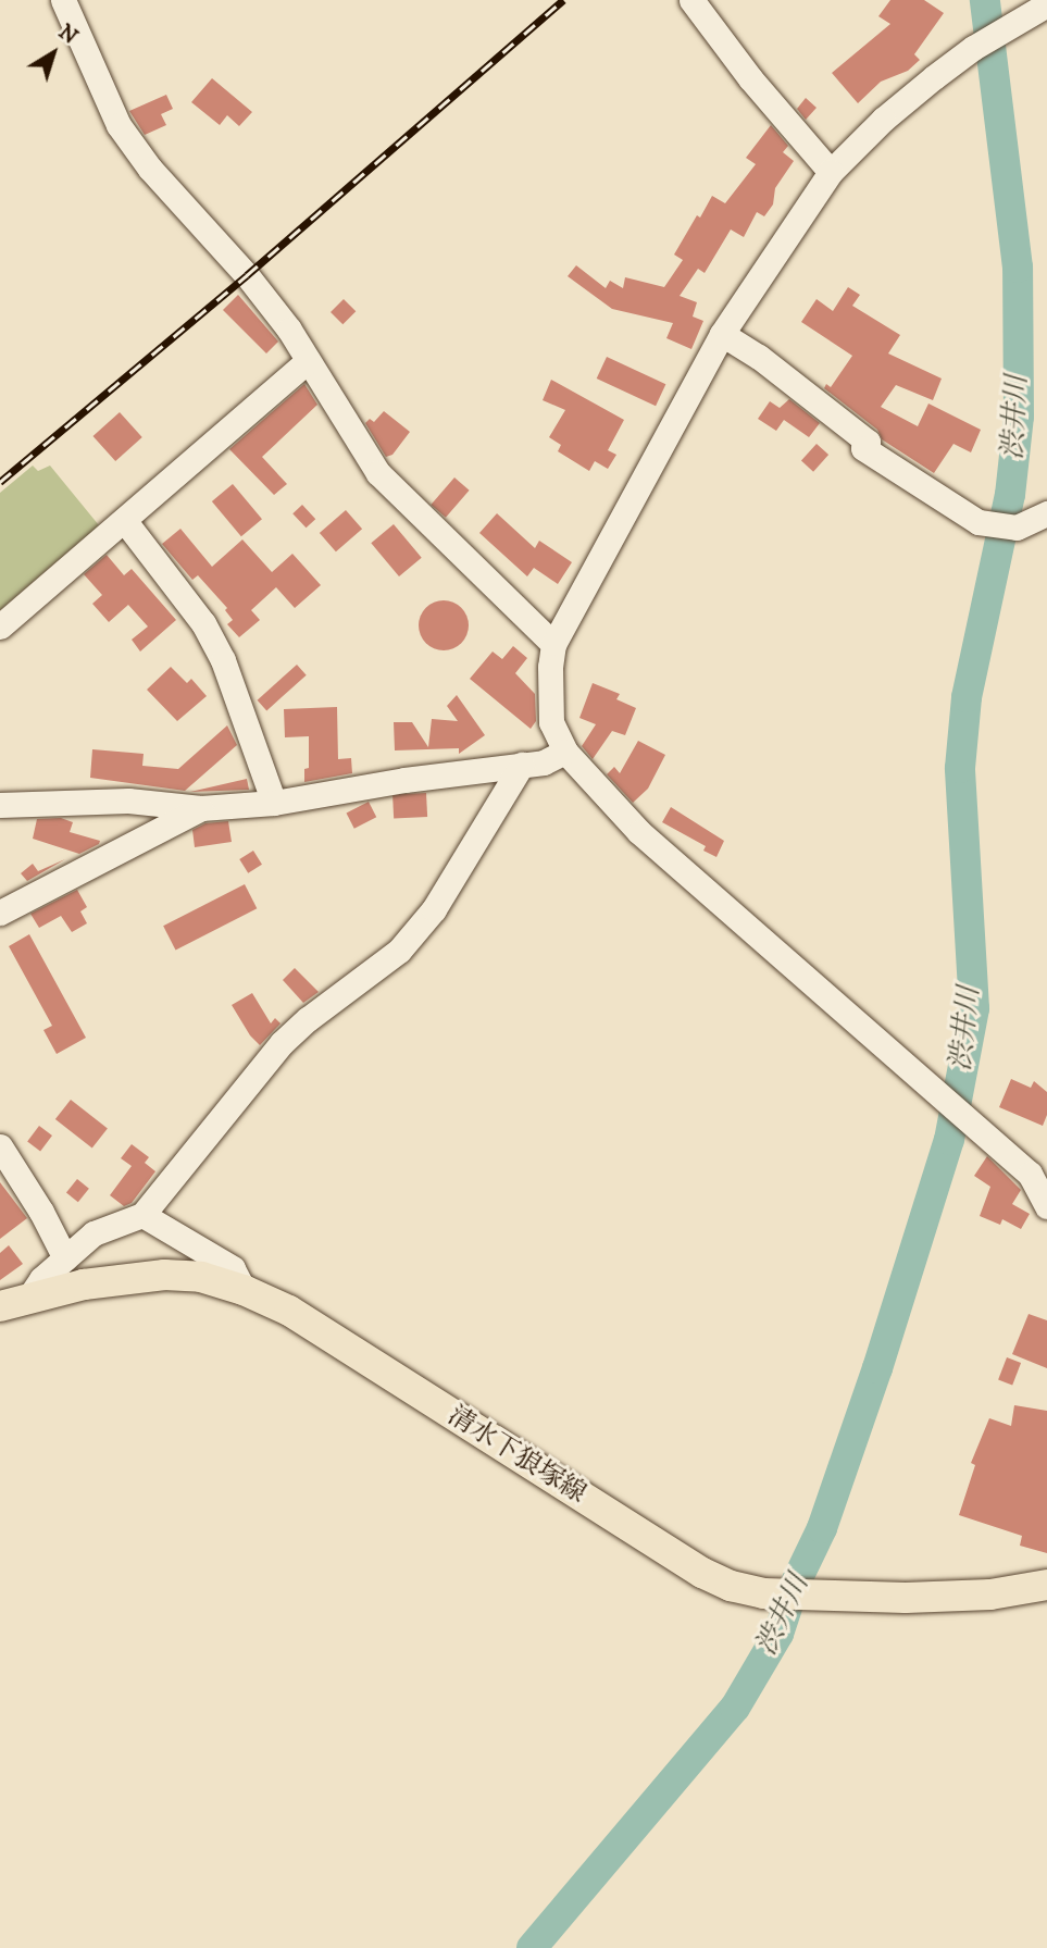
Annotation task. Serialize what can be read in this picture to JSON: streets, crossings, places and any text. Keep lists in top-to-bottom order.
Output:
{
  "streets": {
    "main road": ["清水下狼塚線"]
  },
  "water": ["渋井川"],
  "north": "top right"
}
